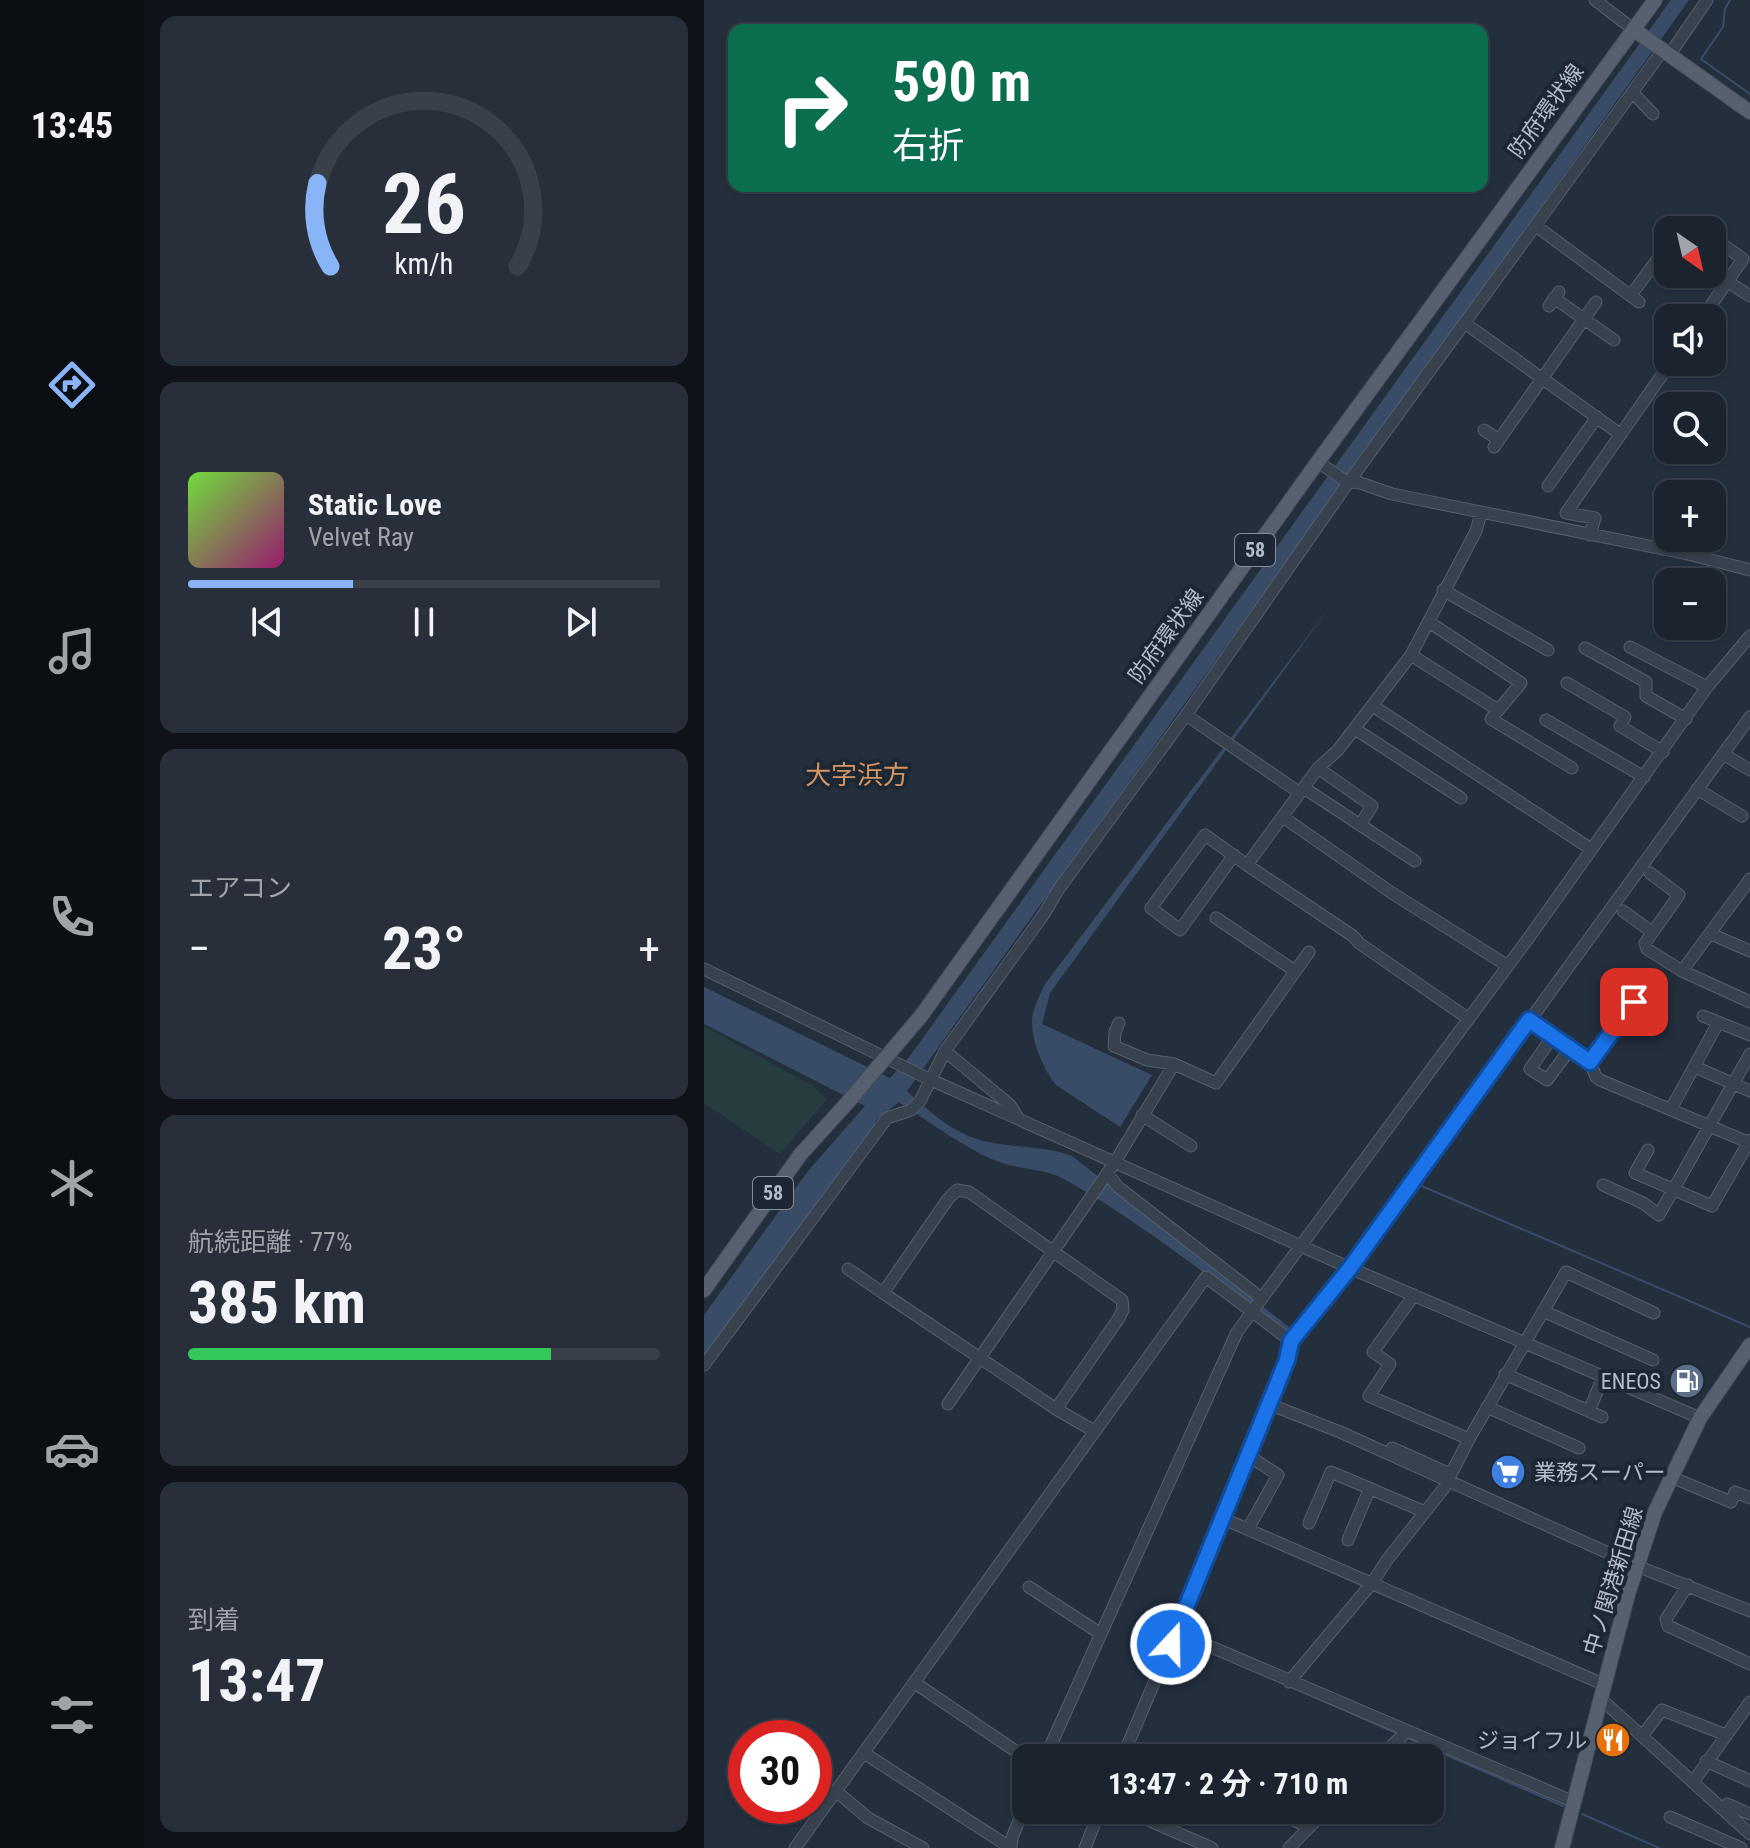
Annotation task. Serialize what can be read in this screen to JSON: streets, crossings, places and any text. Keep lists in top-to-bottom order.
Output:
{
  "streets": {
    "main road": ["防府環状線", "58", "中ノ関港新田線"]
  },
  "districts": ["大字浜方"],
  "places": {
    "fuel station": ["ENEOS"],
    "supermarket": ["業務スーパー"],
    "restaurant": ["ジョイフル"]
  },
  "north": "bottom right",
  "page": {
    "tabs": "13:45",
    "turn": ["590 m", "右折"],
    "map_buttons": ["+", "−"],
    "song": ["Static Love", "Velvet Ray"],
    "tile": [
      "エアコン",
      ["航続距離 · 77%", "385 km"],
      ["到着", "13:47"]
    ],
    "heat": ["−", "23°", "+"],
    "limit": "30",
    "trip": "13:47 · 2 分 · 710 m",
    "gauge": ["26", "km/h"]
  }
}
